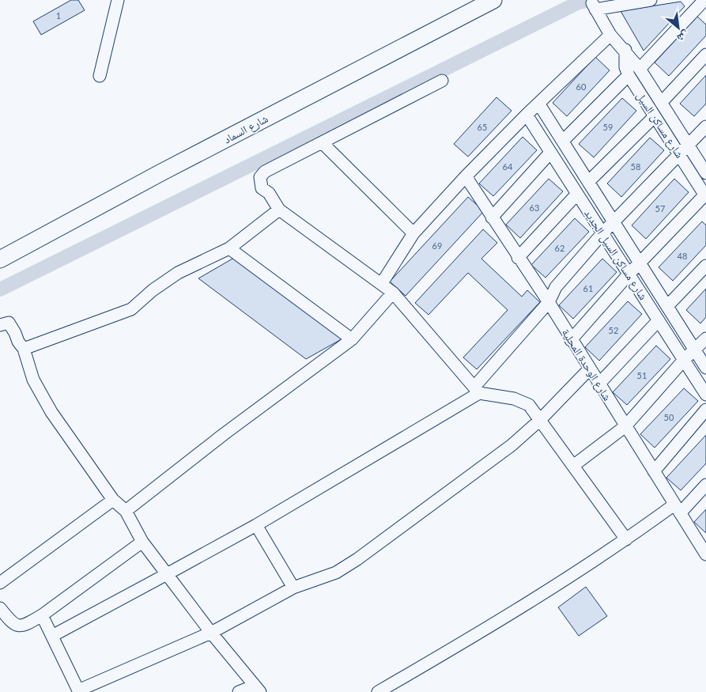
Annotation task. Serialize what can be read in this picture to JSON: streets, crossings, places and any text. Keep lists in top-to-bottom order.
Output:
{
  "streets": {
    "street": [
      "شارع مساكن السيل",
      "شارع السماد",
      "شارع مساكن السيل الجديد",
      "شارع الوحدة المحلية"
    ]
  },
  "house_numbers": [
    "1",
    "60",
    "65",
    "59",
    "64",
    "58",
    "63",
    "57",
    "69",
    "62",
    "48",
    "61",
    "52",
    "51",
    "50"
  ],
  "north": "bottom right"
}
